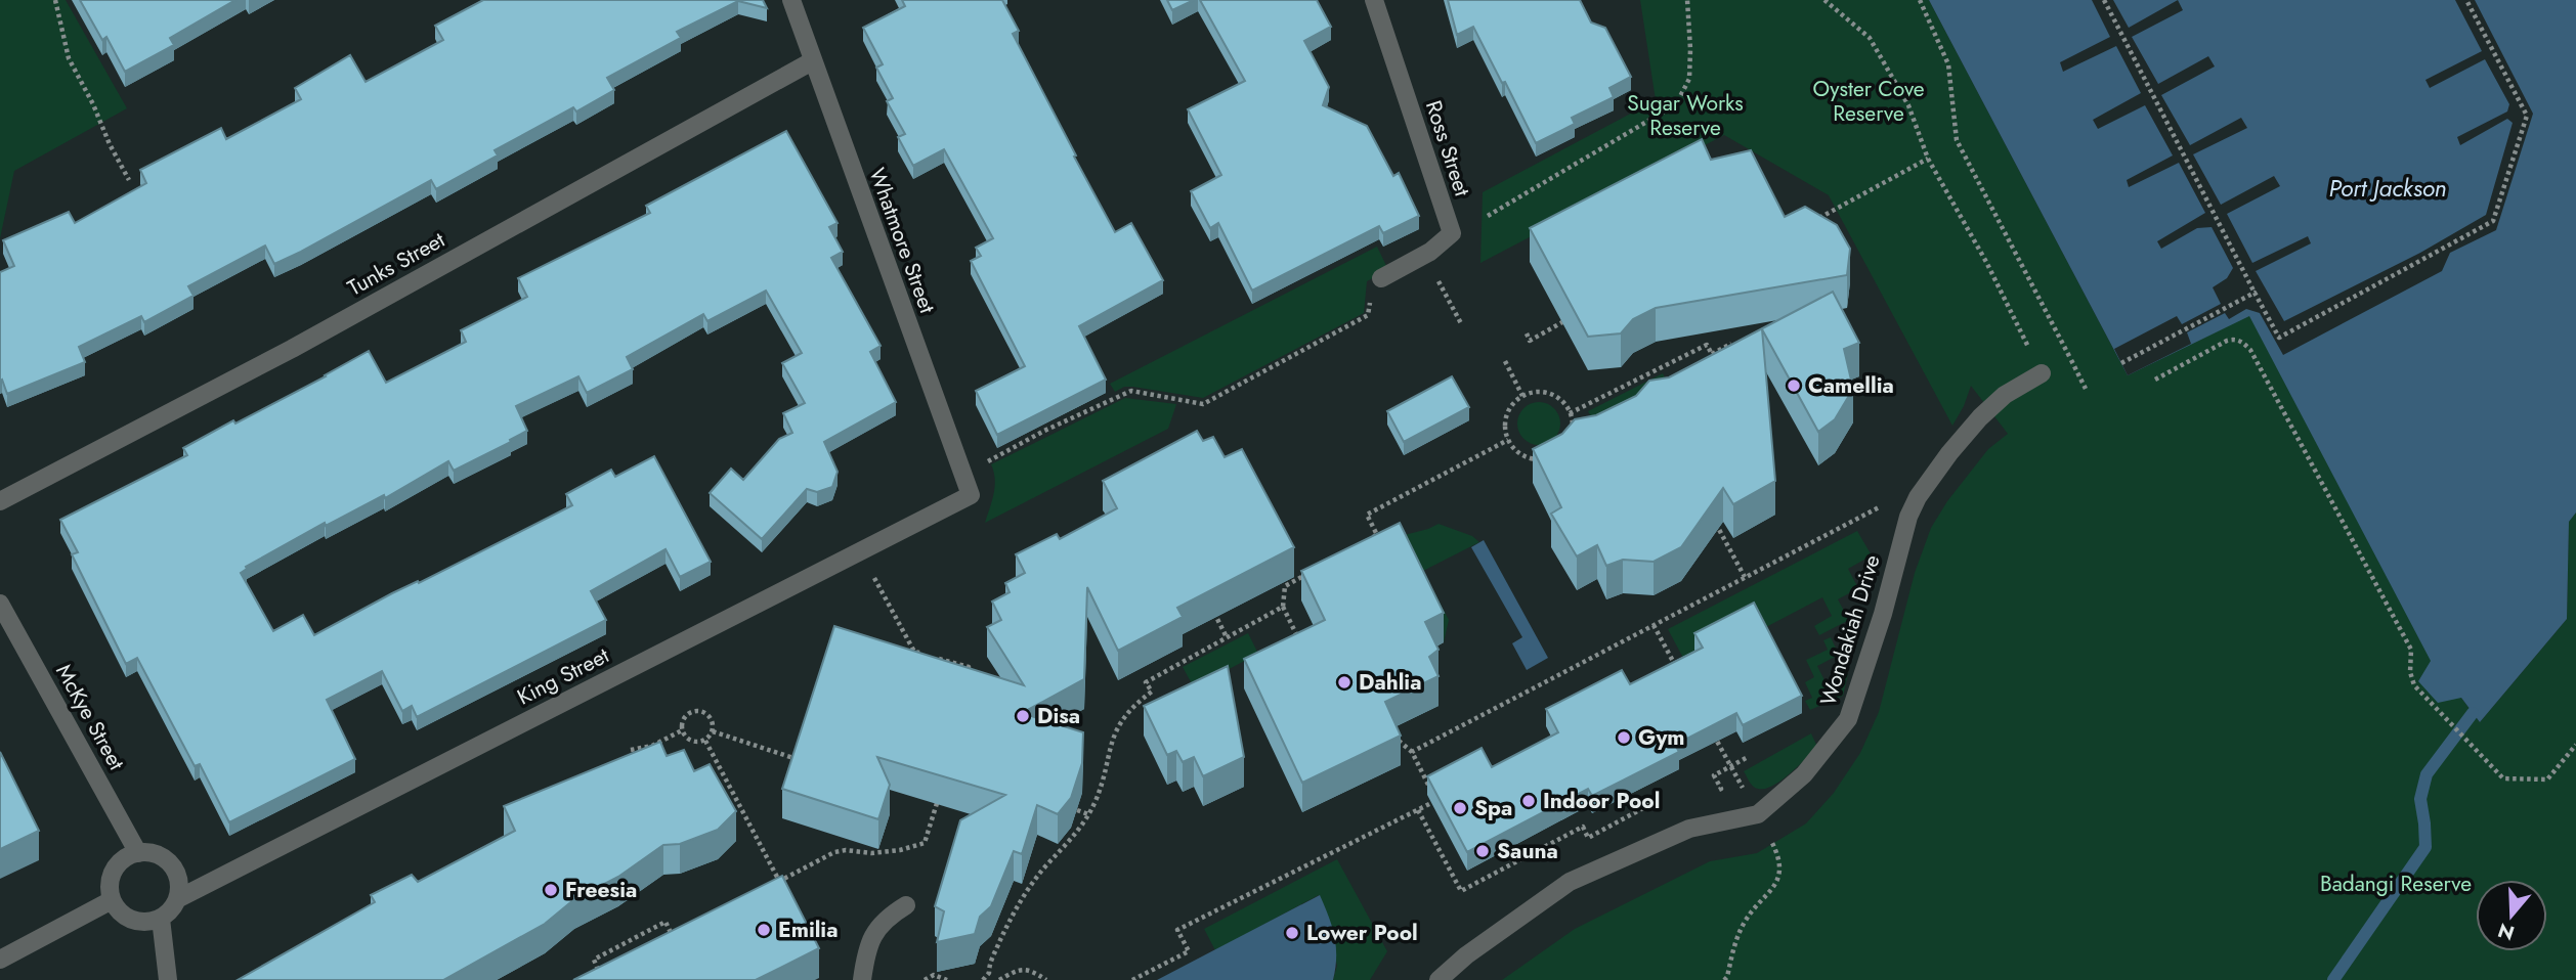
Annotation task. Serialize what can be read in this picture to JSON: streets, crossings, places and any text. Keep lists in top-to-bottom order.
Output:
{
  "streets": {
    "street": [
      "Ross Street",
      "Whatmore Street",
      "Tunks Street",
      "Wondakiah Drive",
      "King Street",
      "McKye Street"
    ]
  },
  "crossings": [
    ["Whatmore Street", "Tunks Street"],
    ["Whatmore Street", "King Street"],
    ["King Street", "McKye Street"]
  ],
  "water": ["Port Jackson"],
  "parks": ["Oyster Cove Reserve", "Sugar Works Reserve", "Badangi Reserve"],
  "places": [
    "Camellia",
    "Dahlia",
    "Disa",
    "Gym",
    "Indoor Pool",
    "Spa",
    "Sauna",
    "Freesia",
    "Emilia",
    "Lower Pool"
  ],
  "north": "bottom"
}
